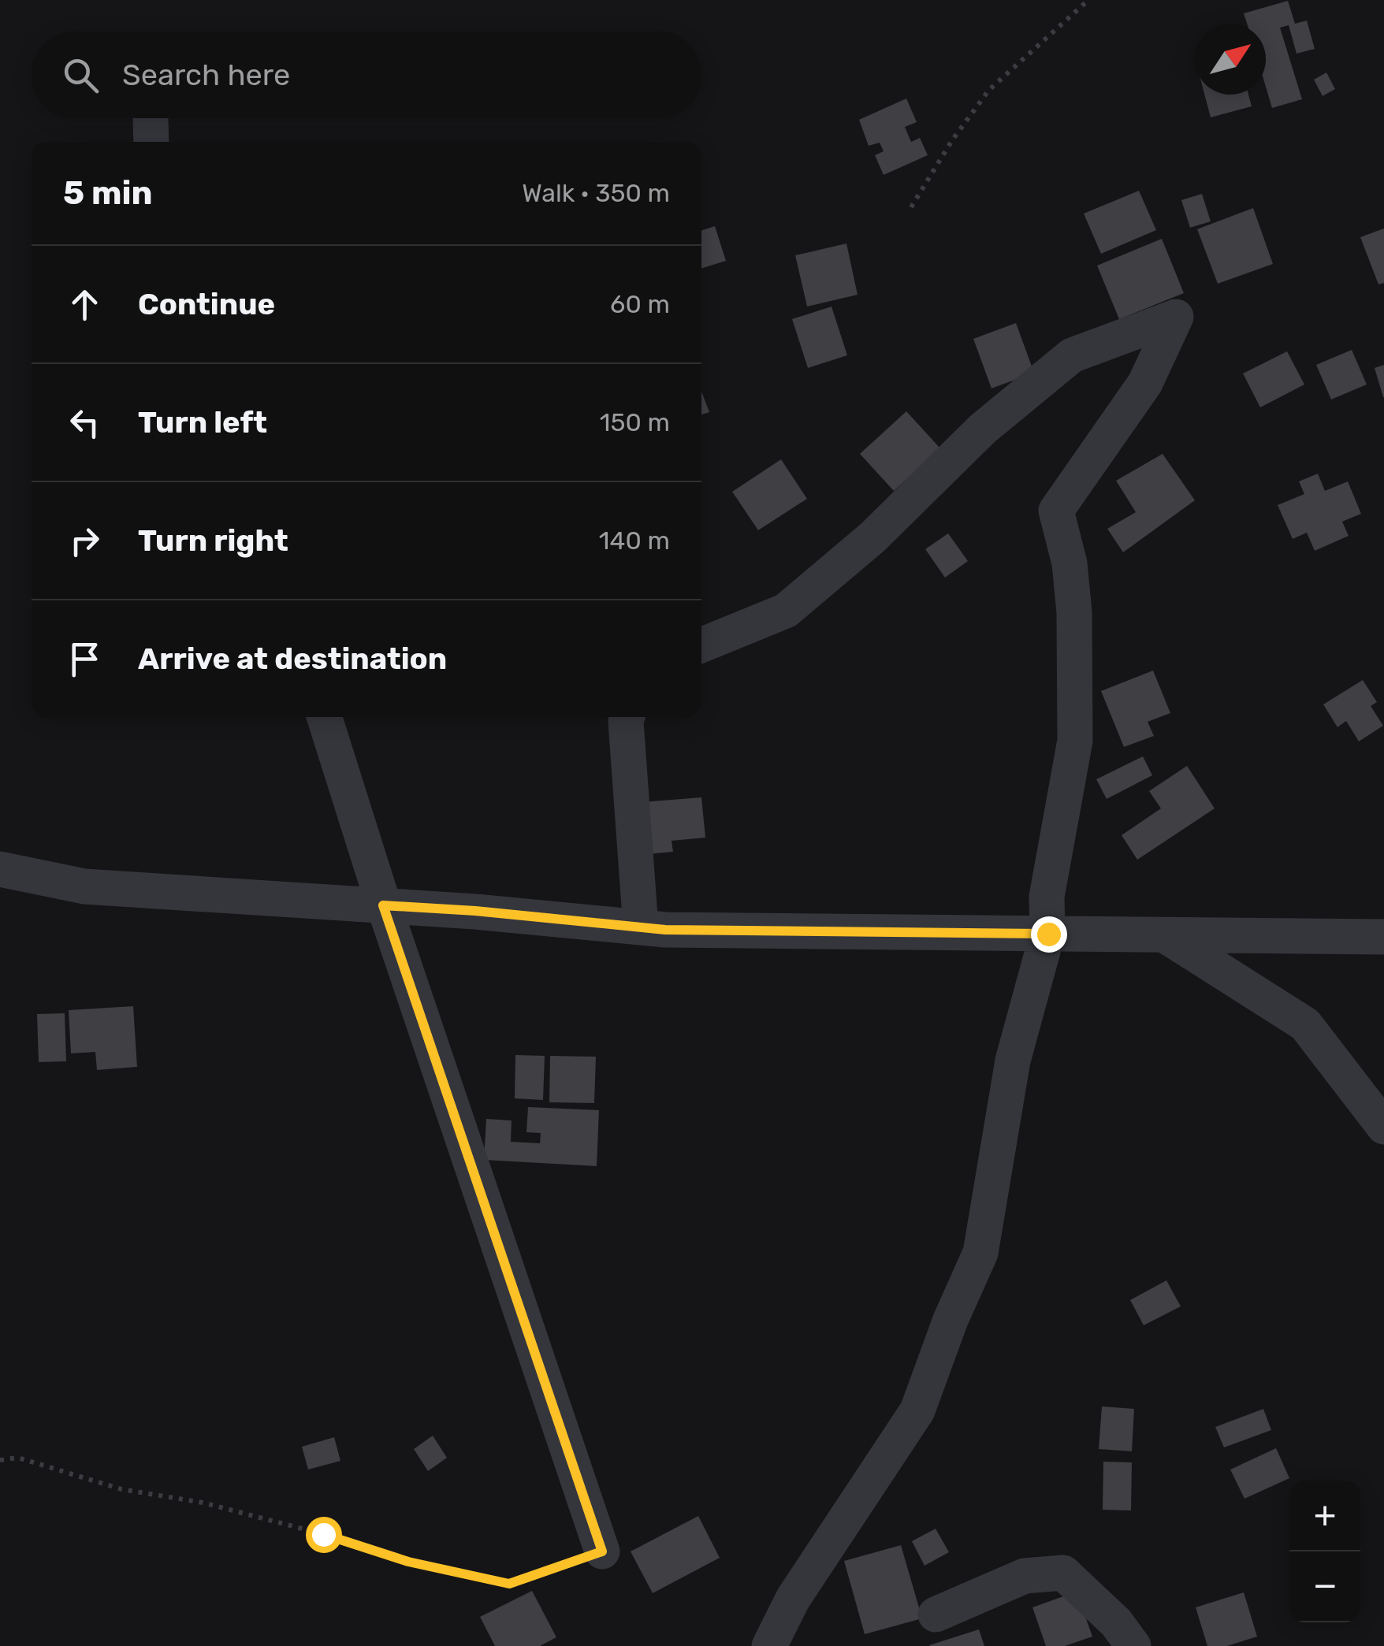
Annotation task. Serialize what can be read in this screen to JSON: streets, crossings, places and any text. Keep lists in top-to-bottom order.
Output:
{
  "north": "top right",
  "page": {
    "search": "Search here",
    "heading": ["5 min", "Walk · 350 m"],
    "list": [
      ["Continue", "60 m"],
      ["Turn left", "150 m"],
      ["Turn right", "140 m"],
      "Arrive at destination"
    ],
    "map_buttons": ["+", "−"]
  }
}
